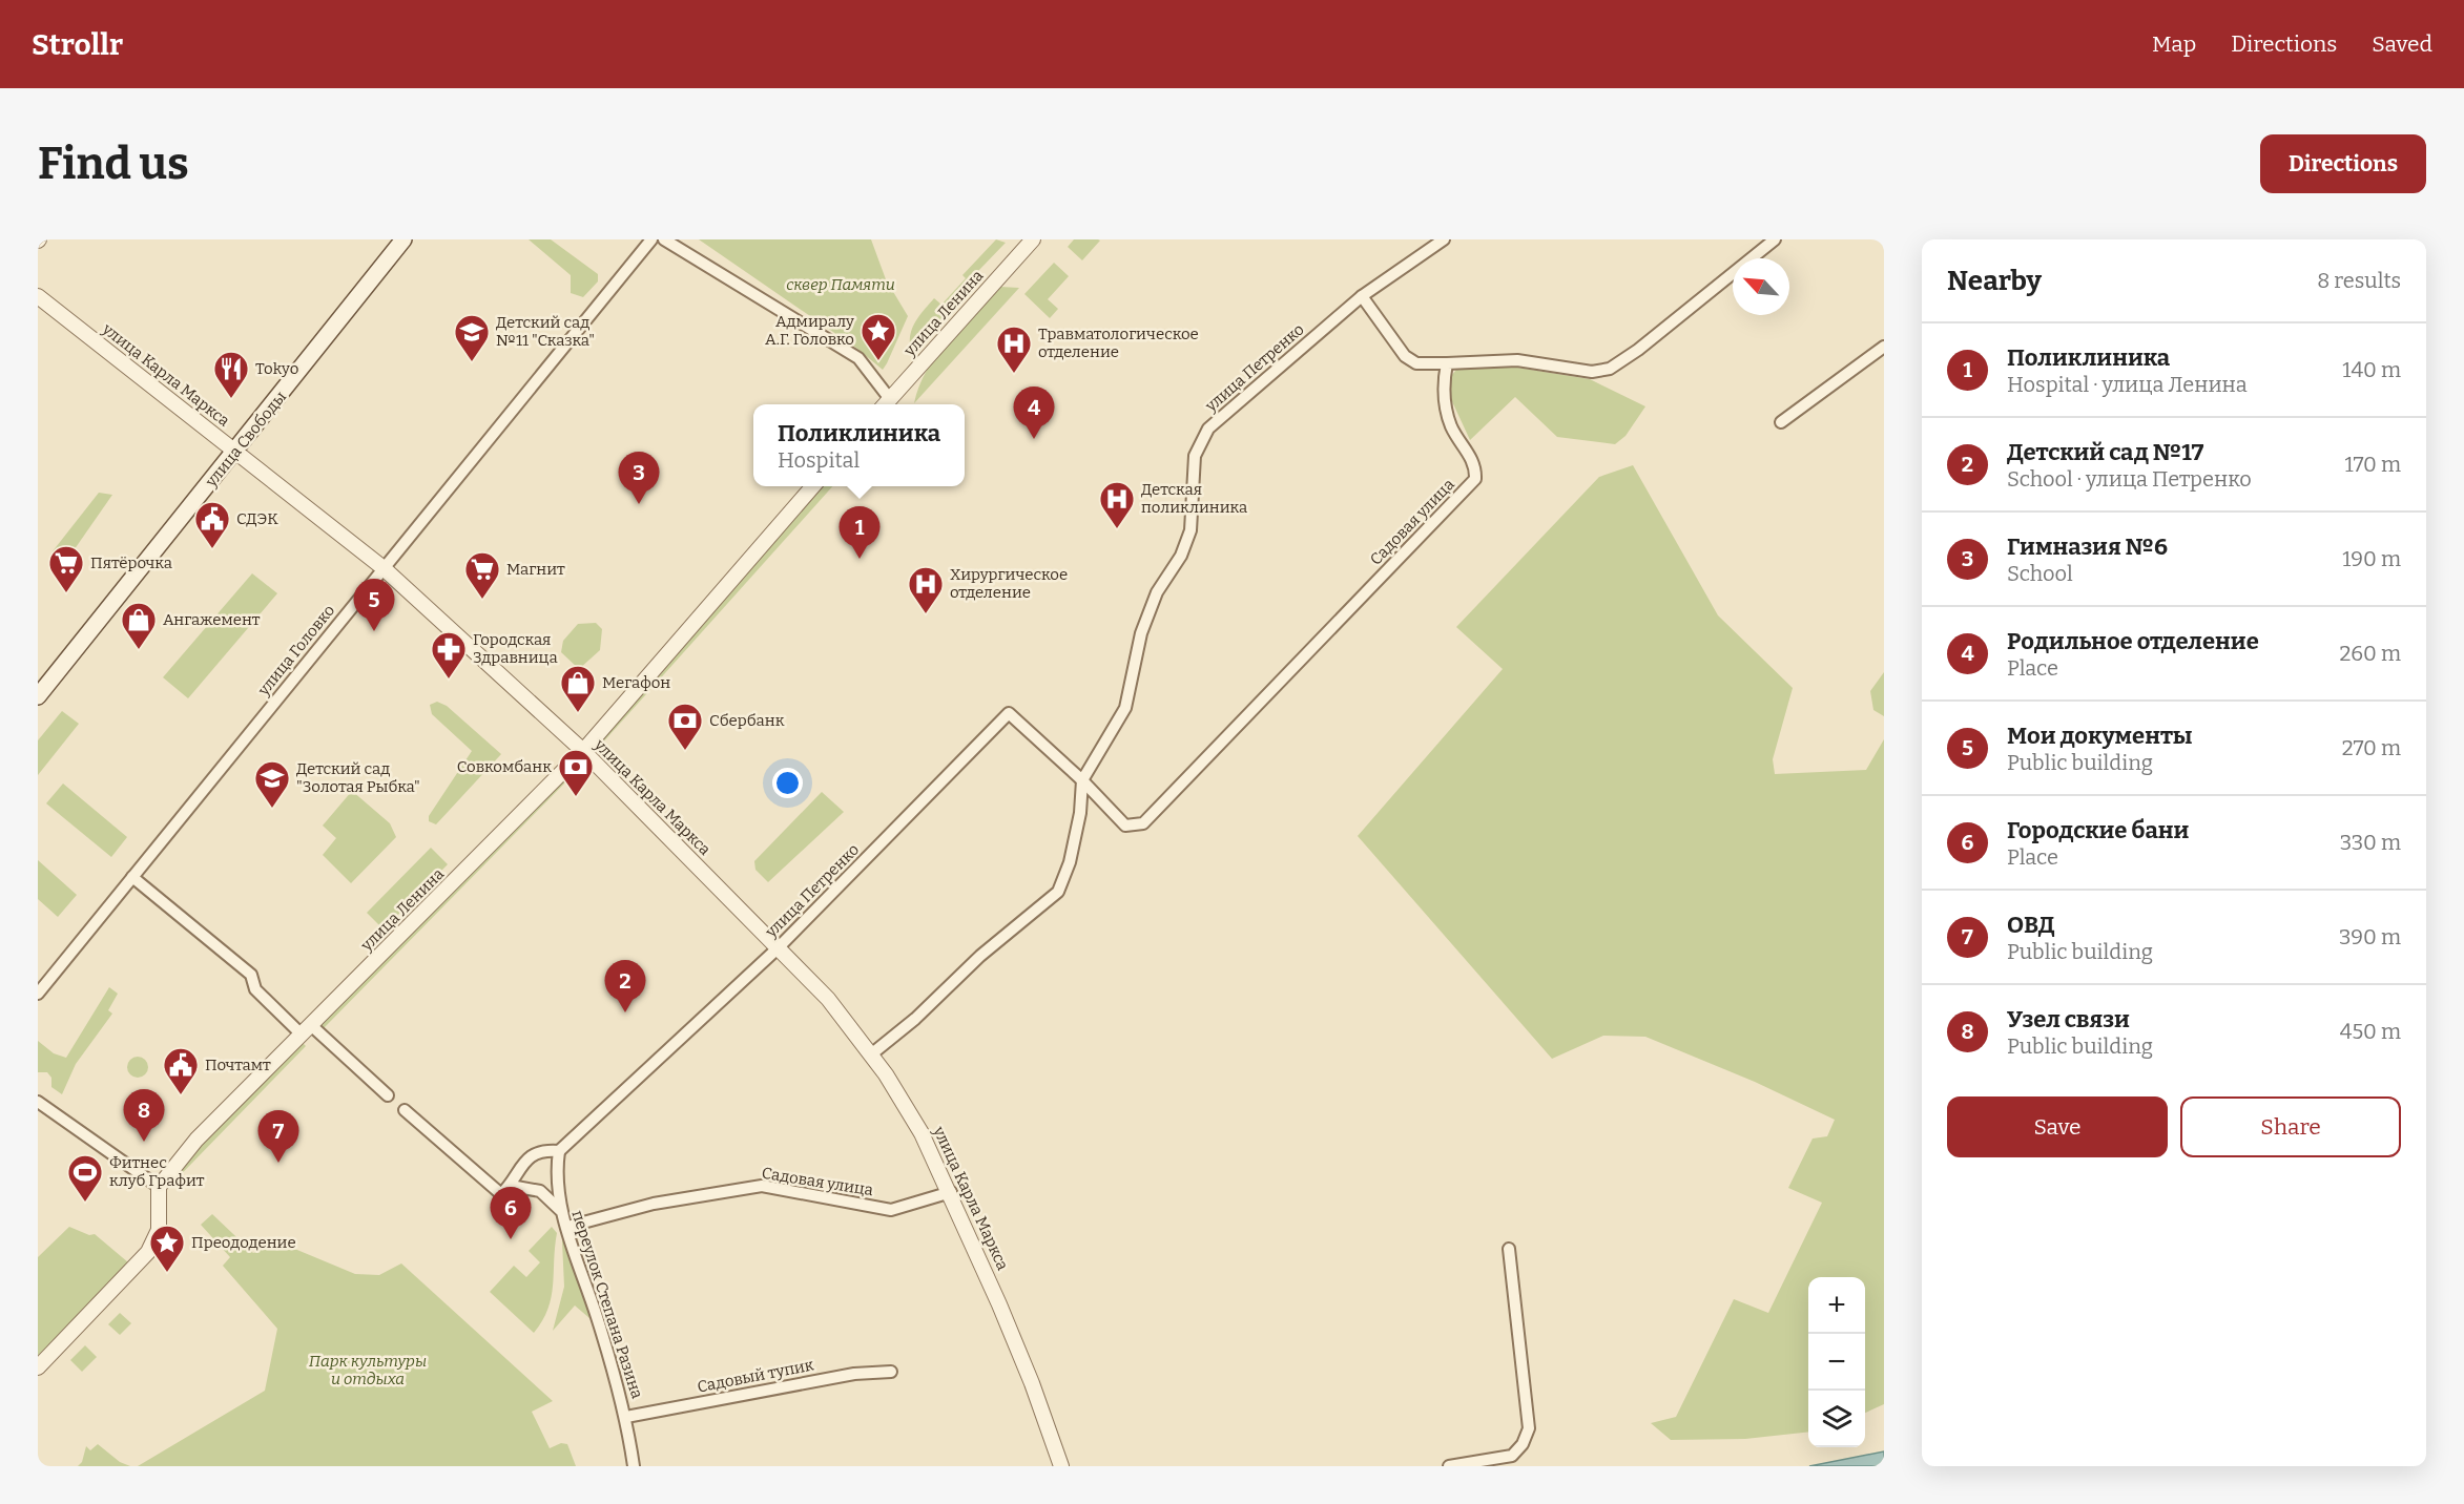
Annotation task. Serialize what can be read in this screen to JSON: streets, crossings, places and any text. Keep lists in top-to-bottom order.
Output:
{
  "streets": {
    "main road": ["улица Свободы"],
    "street": [
      "улица Ленина",
      "улица Петренко",
      "улица Карла Маркса",
      "Садовая улица",
      "улица Головко",
      "переулок Степана Разина",
      "Садовый тупик"
    ]
  },
  "crossings": [
    ["улица Ленина", "улица Карла Маркса"],
    ["улица Петренко", "улица Карла Маркса"],
    ["улица Петренко", "Садовая улица"],
    ["улица Петренко", "переулок Степана Разина"],
    ["улица Карла Маркса", "улица Свободы"],
    ["улица Карла Маркса", "Садовая улица"],
    ["улица Карла Маркса", "улица Головко"],
    ["Садовая улица", "переулок Степана Разина"],
    ["переулок Степана Разина", "Садовый тупик"]
  ],
  "parks": ["сквер Памяти", "Парк культуры и отдыха"],
  "places": {
    "place": ["Адмиралу А.Г. Головко", "Преододение"],
    "school or university": ["Детский сад №11 \"Сказка\"", "Детский сад \"Золотая Рыбка\""],
    "hospital": ["Травматологическое отделение", "Детская поликлиника", "Хирургическое отделение"],
    "restaurant": ["Tokyo"],
    "public building": ["СДЭК", "Почтамт"],
    "supermarket": ["Пятёрочка", "Магнит"],
    "shop": ["Ангажемент", "Мегафон"],
    "pharmacy": ["Городская Здравница"],
    "bank": ["Сбербанк", "Совкомбанк"],
    "sports": ["Фитнес клуб Графит"]
  },
  "north": "top left",
  "page": {
    "header": "Strollr",
    "nav": ["Map", "Directions", "Saved"],
    "buttons": [
      "Directions",
      ["Save", "Share"]
    ],
    "title": "Find us",
    "heading": ["Nearby", "8 results"],
    "list": [
      {
        "mark": "1",
        "name": "Поликлиника",
        "note": "Hospital · улица Ленина",
        "value": "140 m"
      },
      {
        "mark": "2",
        "name": "Детский сад №17",
        "note": "School · улица Петренко",
        "value": "170 m"
      },
      {
        "mark": "3",
        "name": "Гимназия №6",
        "note": "School",
        "value": "190 m"
      },
      {
        "mark": "4",
        "name": "Родильное отделение",
        "note": "Place",
        "value": "260 m"
      },
      {
        "mark": "5",
        "name": "Мои документы",
        "note": "Public building",
        "value": "270 m"
      },
      {
        "mark": "6",
        "name": "Городские бани",
        "note": "Place",
        "value": "330 m"
      },
      {
        "mark": "7",
        "name": "ОВД",
        "note": "Public building",
        "value": "390 m"
      },
      {
        "mark": "8",
        "name": "Узел связи",
        "note": "Public building",
        "value": "450 m"
      }
    ],
    "pins": [
      "4",
      "3",
      "1",
      "5",
      "2",
      "8",
      "7",
      "6"
    ],
    "popup": ["Поликлиника", "Hospital"],
    "map_buttons": ["+", "−"]
  }
}
